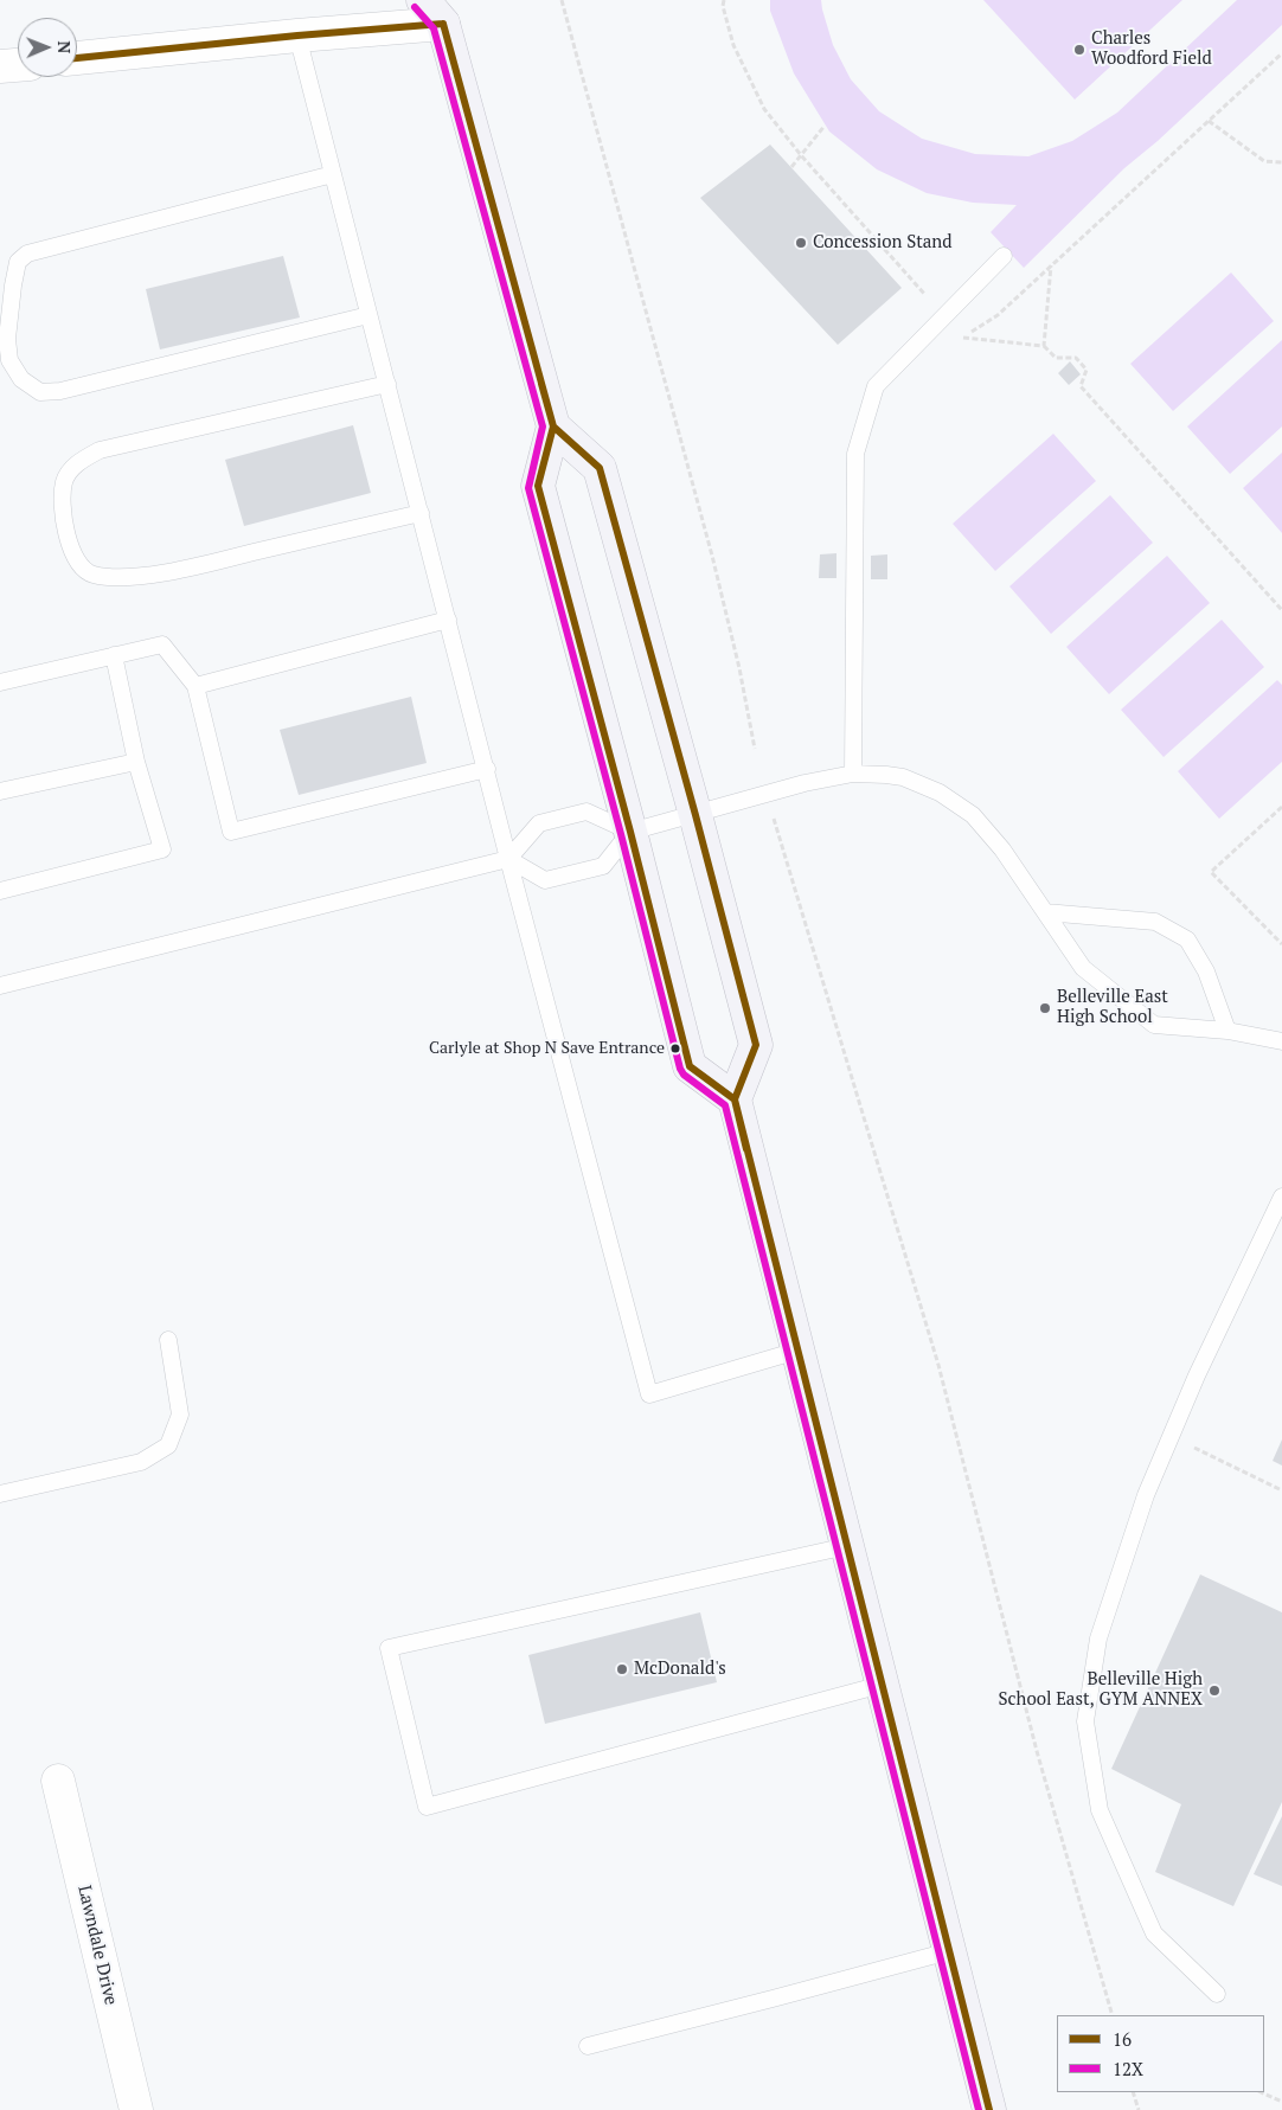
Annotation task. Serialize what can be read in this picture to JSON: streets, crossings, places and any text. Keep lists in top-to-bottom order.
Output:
{
  "streets": {
    "street": ["Lawndale Drive"]
  },
  "places": [
    "Charles Woodford Field",
    "Concession Stand",
    "Belleville East High School",
    "Carlyle at Shop N Save Entrance",
    "McDonald's",
    "Belleville High School East, GYM ANNEX"
  ],
  "lines": ["transit line 12X", "transit line 16"],
  "legend": ["16", "12X"],
  "north": "right"
}
